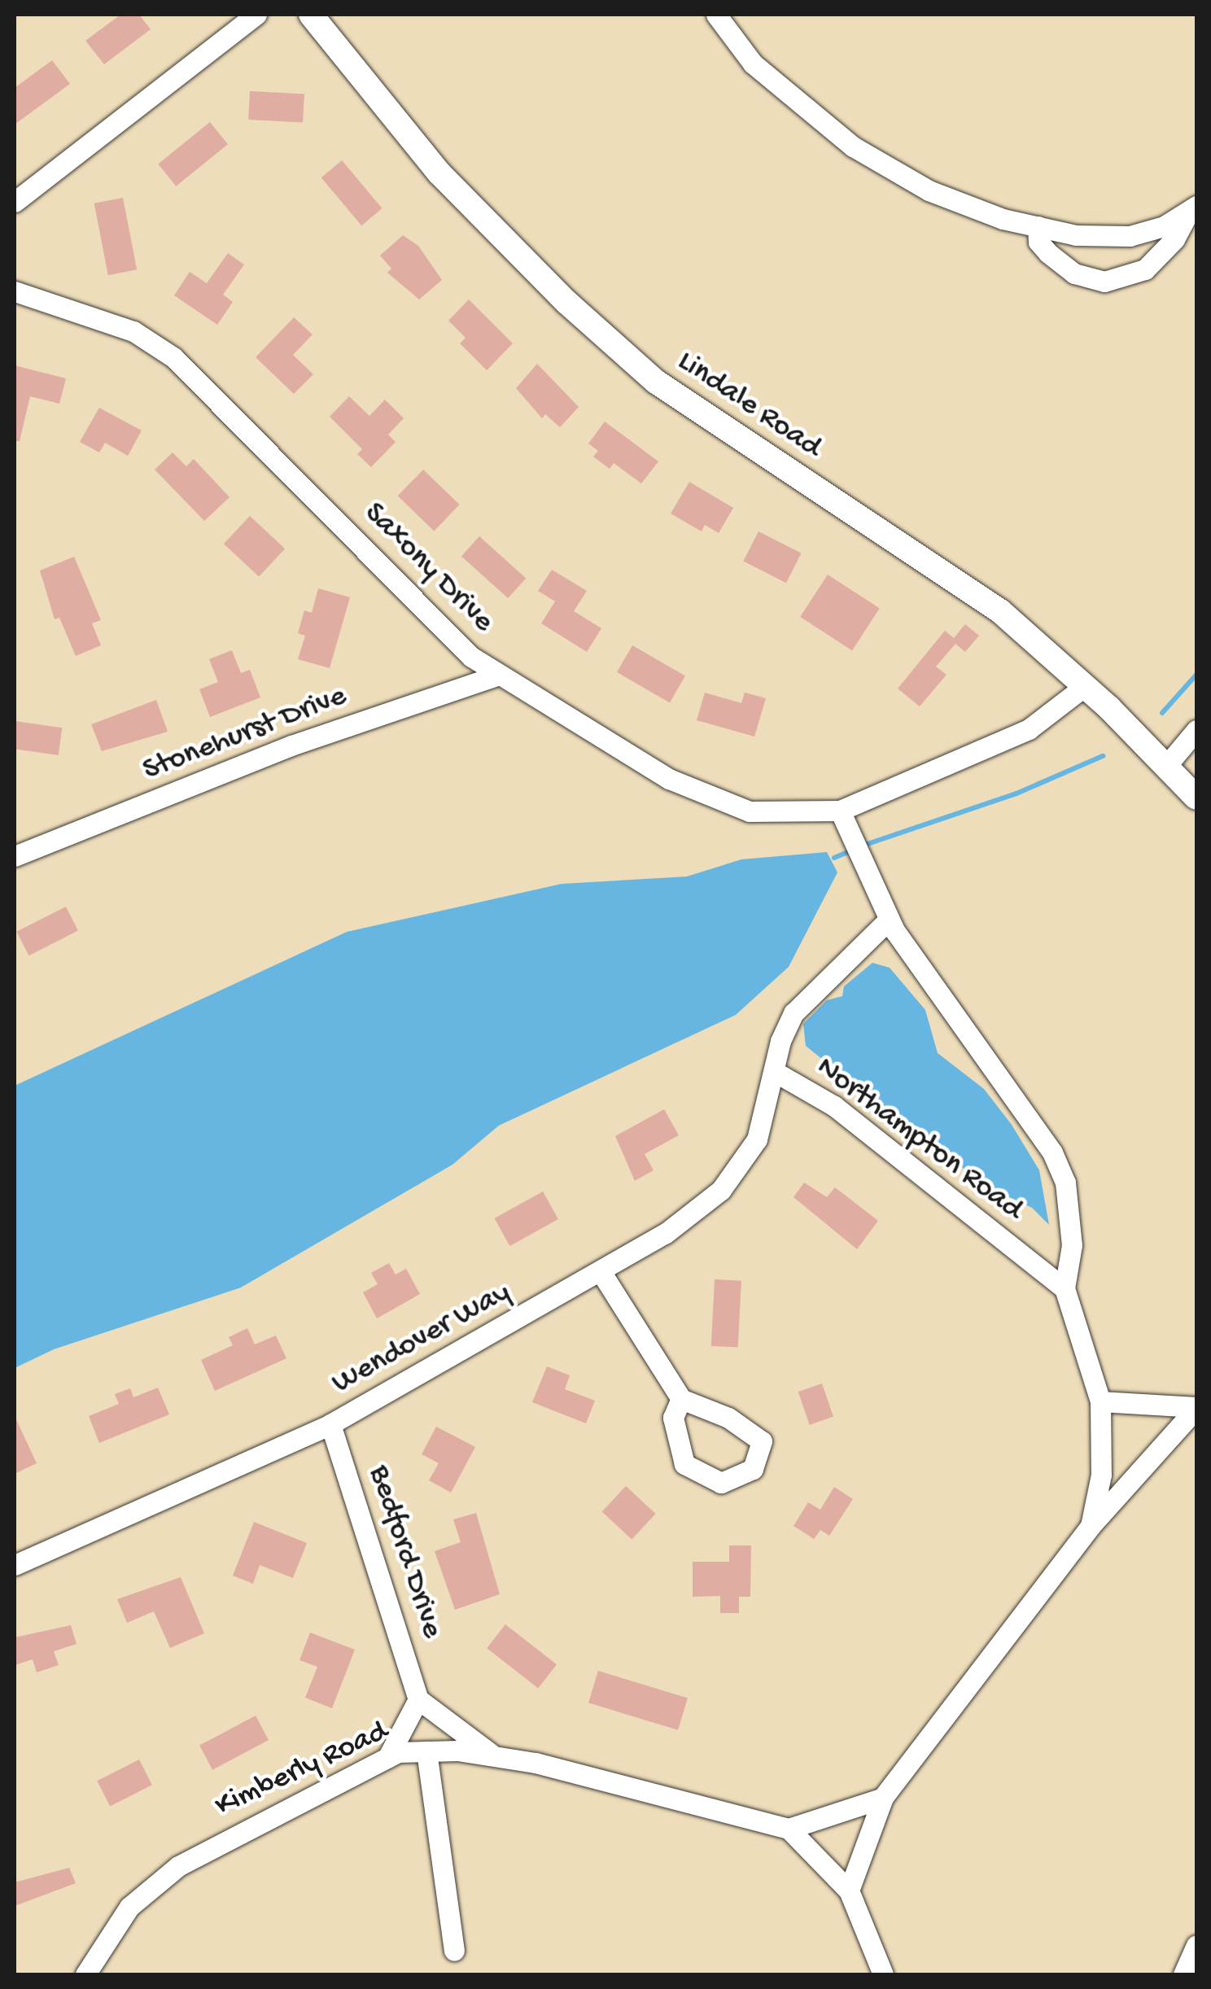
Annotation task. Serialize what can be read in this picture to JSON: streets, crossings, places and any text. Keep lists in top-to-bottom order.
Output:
{
  "streets": {
    "street": [
      "Lindale Road",
      "Saxony Drive",
      "Stonehurst Drive",
      "Northampton Road",
      "Wendover Way",
      "Bedford Drive",
      "Kimberly Road"
    ]
  },
  "crossings": [
    ["Saxony Drive", "Stonehurst Drive"],
    ["Saxony Drive", "Northampton Road"],
    ["Northampton Road", "Wendover Way"],
    ["Wendover Way", "Bedford Drive"]
  ]
}
